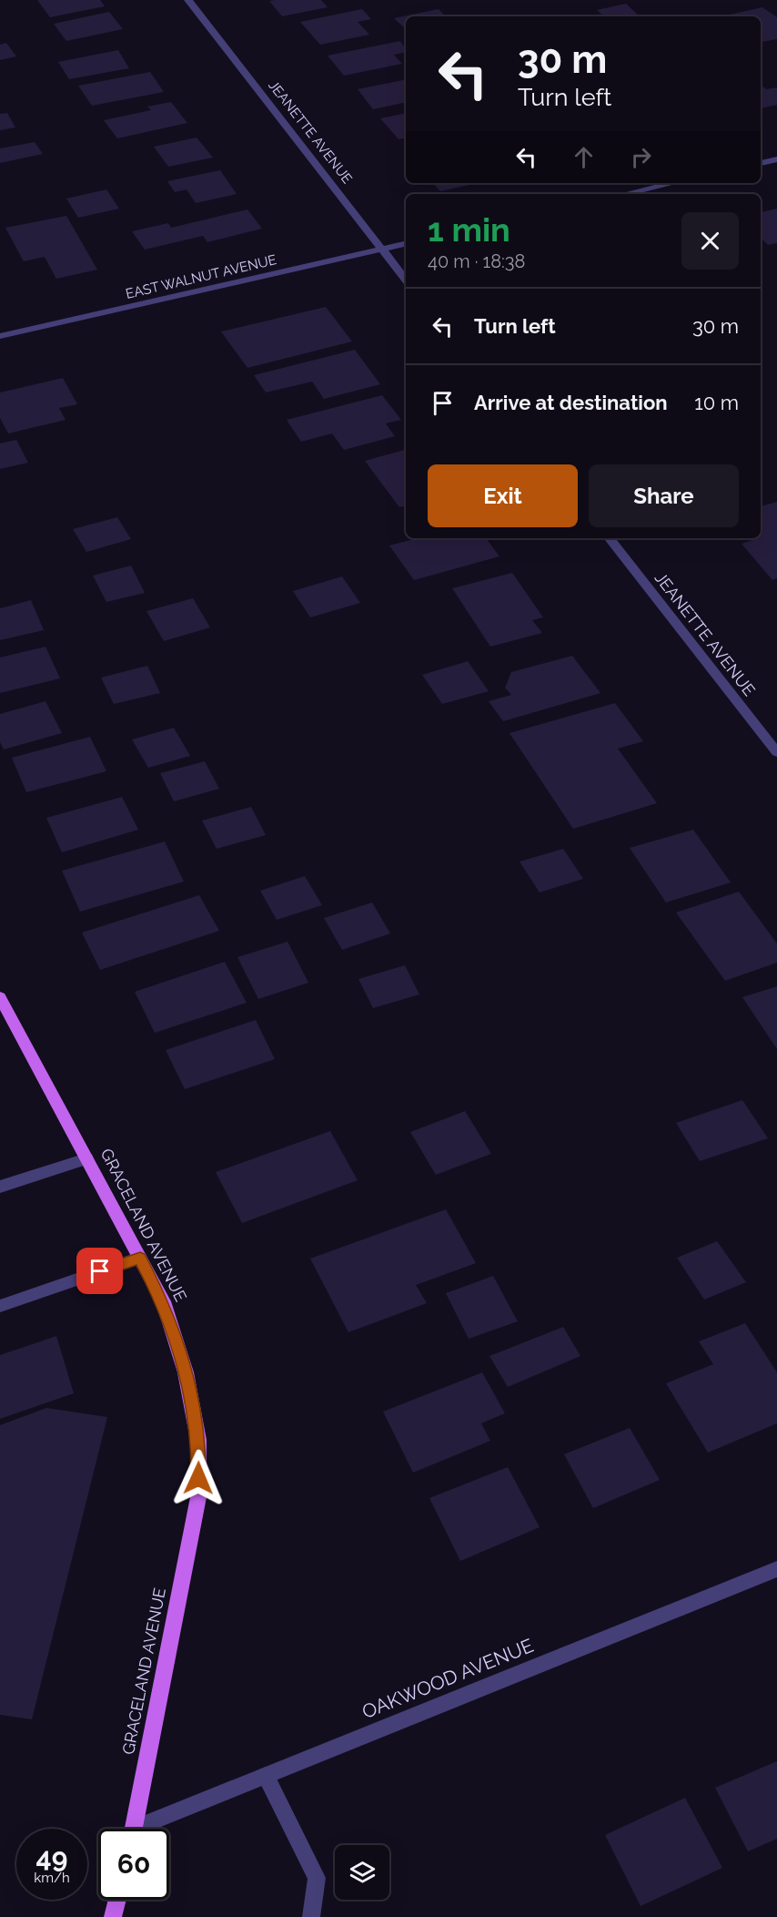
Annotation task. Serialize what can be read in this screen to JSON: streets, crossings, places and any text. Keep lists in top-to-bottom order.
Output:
{
  "streets": {
    "main road": ["GRACELAND AVENUE"],
    "street": ["JEANETTE AVENUE", "EAST WALNUT AVENUE", "OAKWOOD AVENUE"]
  },
  "crossings": [
    ["JEANETTE AVENUE", "EAST WALNUT AVENUE"]
  ],
  "page": {
    "turn": ["30 m", "Turn left"],
    "heading": ["1 min", "40 m · 18:38"],
    "list": [
      {
        "name": "Turn left",
        "value": "30 m"
      },
      {
        "name": "Arrive at destination",
        "value": "10 m"
      }
    ],
    "buttons": ["Exit", "Share"],
    "speed": "49 km/h",
    "limit": "60"
  }
}
